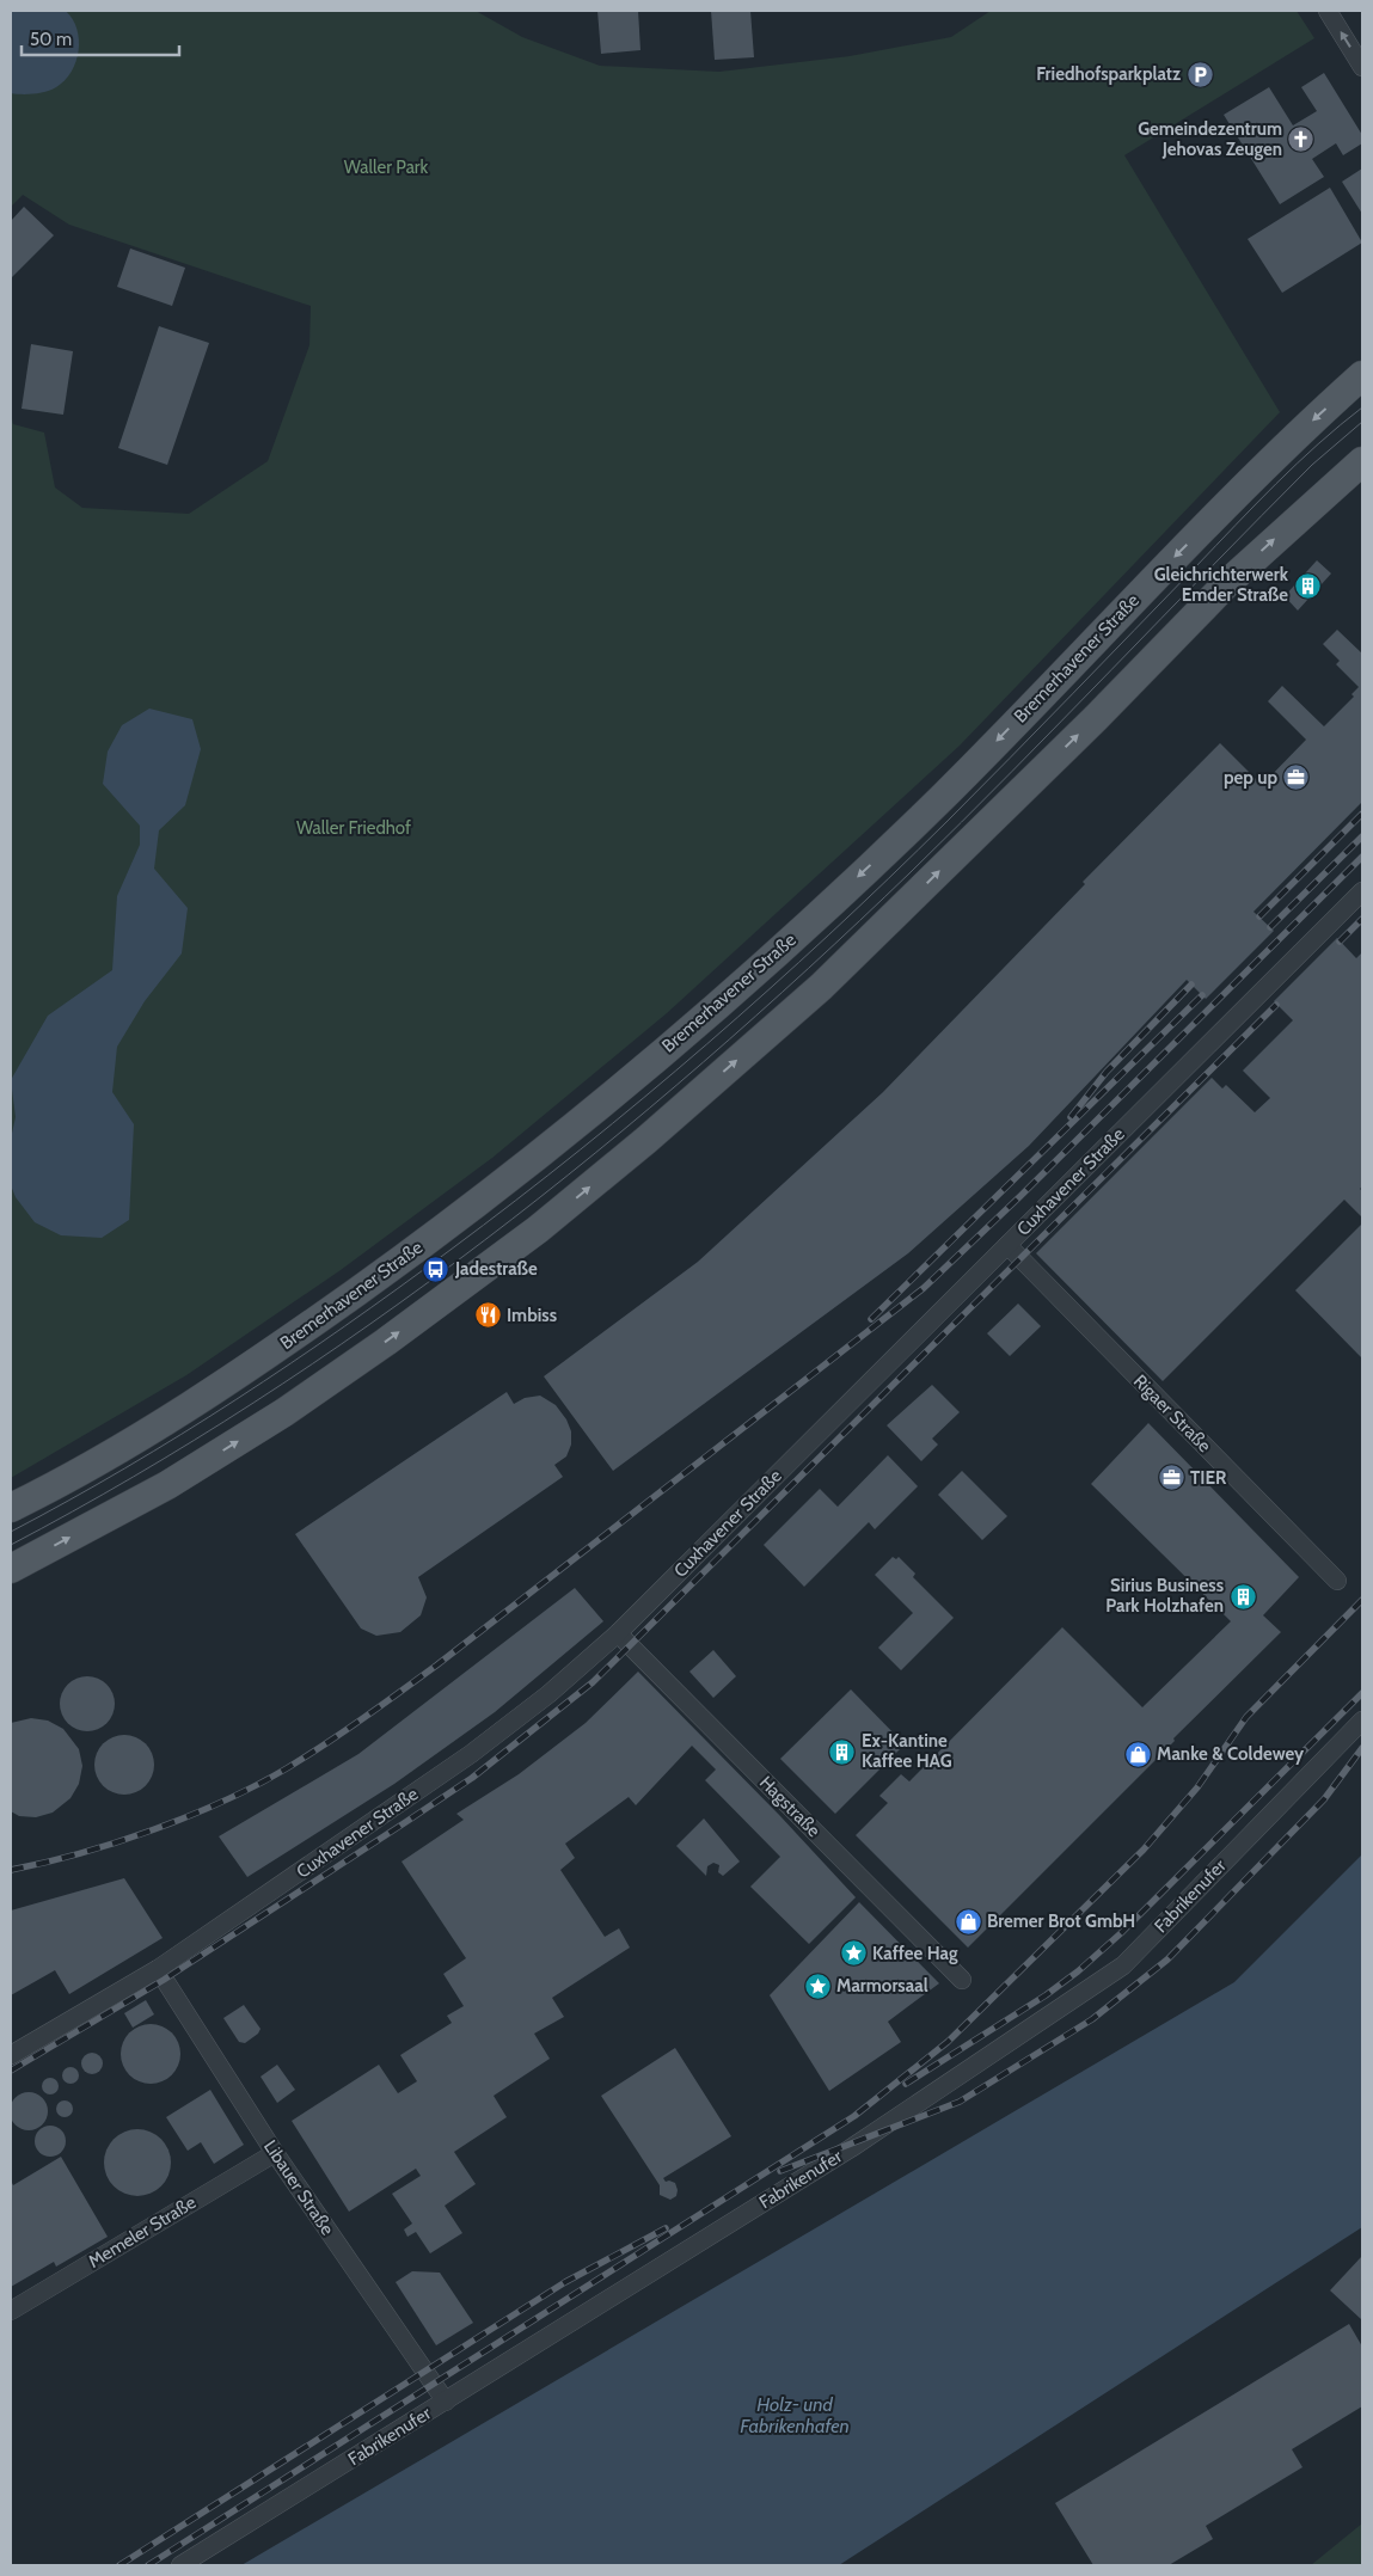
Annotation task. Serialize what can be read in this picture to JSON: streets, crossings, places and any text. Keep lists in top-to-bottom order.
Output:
{
  "streets": {
    "main road": ["Bremerhavener Straße"],
    "street": [
      "Cuxhavener Straße",
      "Rigaer Straße",
      "Hagstraße",
      "Fabrikenufer",
      "Libauer Straße",
      "Memeler Straße"
    ]
  },
  "crossings": [
    ["Cuxhavener Straße", "Rigaer Straße"],
    ["Cuxhavener Straße", "Hagstraße"],
    ["Cuxhavener Straße", "Libauer Straße"],
    ["Fabrikenufer", "Libauer Straße"],
    ["Libauer Straße", "Memeler Straße"]
  ],
  "water": ["Holz- und Fabrikenhafen"],
  "parks": ["Waller Park", "Waller Friedhof"],
  "places": {
    "parking": ["Friedhofsparkplatz"],
    "church": ["Gemeindezentrum Jehovas Zeugen"],
    "building": ["Gleichrichterwerk Emder Straße", "Sirius Business Park Holzhafen", "Ex-Kantine Kaffee HAG"],
    "office": ["pep up", "TIER"],
    "bus stop": ["Jadestraße"],
    "restaurant": ["Imbiss"],
    "shop": ["Manke & Coldewey", "Bremer Brot GmbH"],
    "place": ["Kaffee Hag", "Marmorsaal"]
  },
  "scale_bar": "50 m"
}
